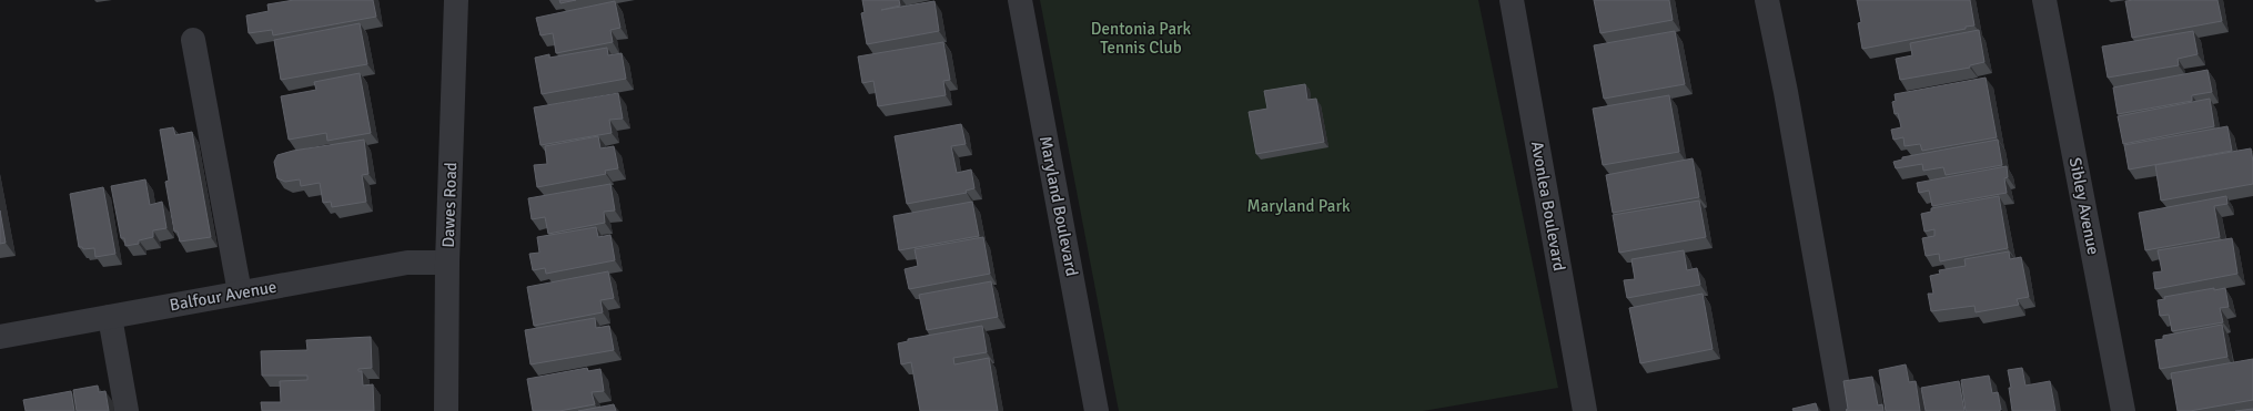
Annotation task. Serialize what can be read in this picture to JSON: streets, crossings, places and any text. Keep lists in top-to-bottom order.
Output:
{
  "streets": {
    "street": [
      "Dawes Road",
      "Maryland Boulevard",
      "Avonlea Boulevard",
      "Sibley Avenue",
      "Balfour Avenue"
    ]
  },
  "crossings": [
    ["Dawes Road", "Balfour Avenue"]
  ],
  "parks": ["Dentonia Park Tennis Club", "Maryland Park"]
}
